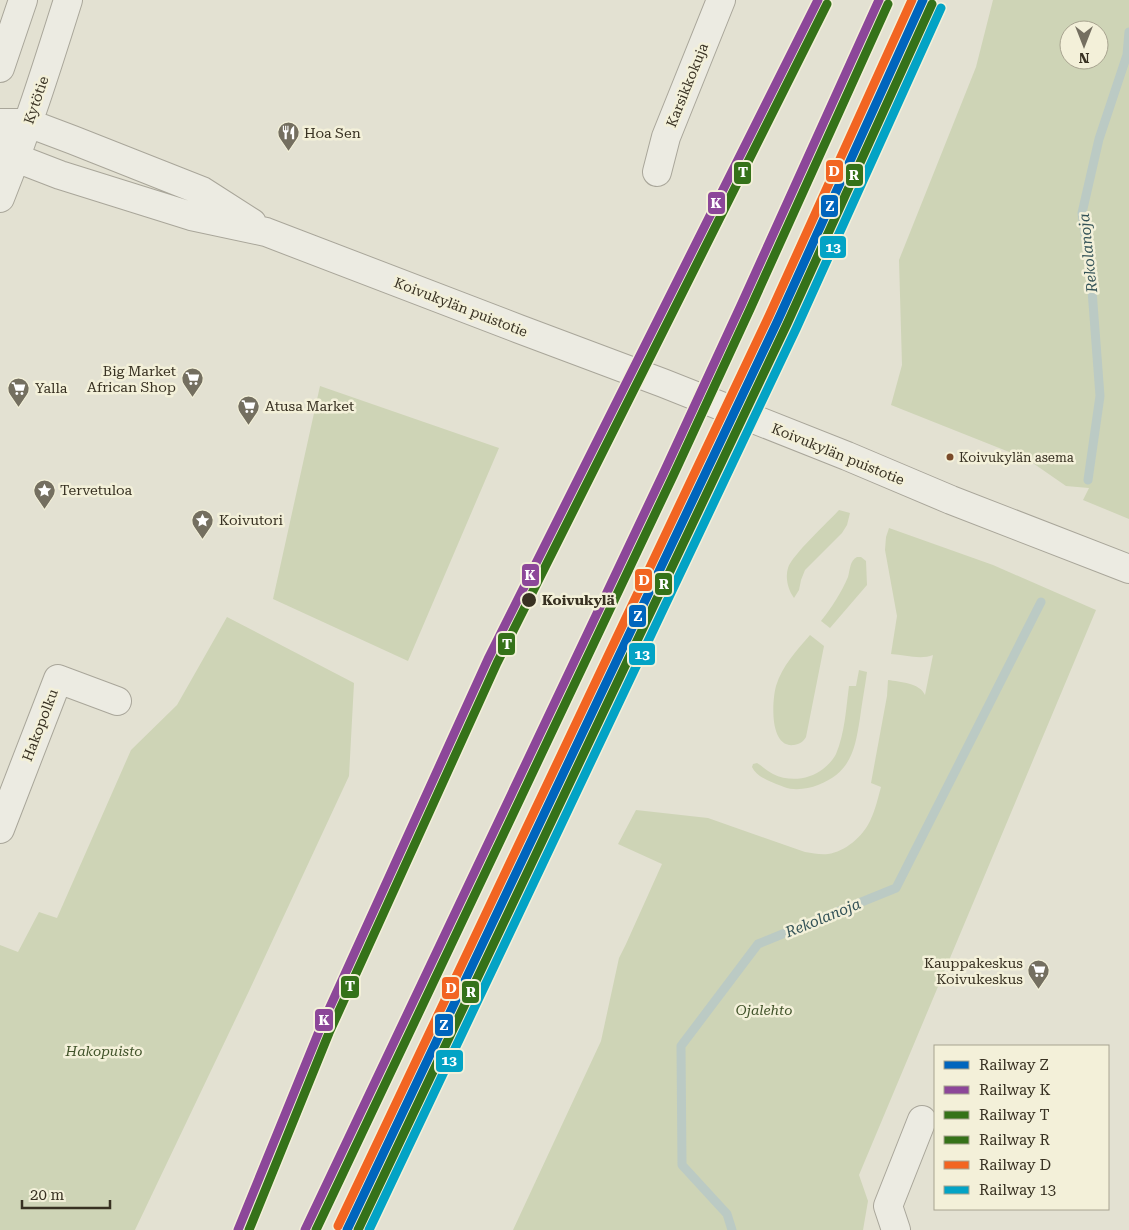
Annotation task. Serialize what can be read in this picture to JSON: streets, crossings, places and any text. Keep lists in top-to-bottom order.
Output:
{
  "streets": {
    "street": [
      "Karsikkokuja",
      "Kytötie",
      "Koivukylän puistotie",
      "Hakopolku"
    ]
  },
  "crossings": [
    ["Kytötie", "Koivukylän puistotie"]
  ],
  "water": ["Rekolanoja"],
  "parks": ["Ojalehto", "Hakopuisto"],
  "places": {
    "restaurant": ["Hoa Sen"],
    "supermarket": [
      "Big Market African Shop",
      "Yalla",
      "Atusa Market",
      "Kauppakeskus Koivukeskus"
    ],
    "other": ["Koivukylän asema", "Koivukylä"],
    "place": ["Tervetuloa", "Koivutori"]
  },
  "lines": [
    "rail line Z",
    "rail line K",
    "rail line D",
    "rail line T",
    "rail line R",
    "rail line 13"
  ],
  "legend": [
    "Railway Z",
    "Railway K",
    "Railway T",
    "Railway R",
    "Railway D",
    "Railway 13"
  ],
  "scale_bar": "20 m",
  "north": "bottom"
}
